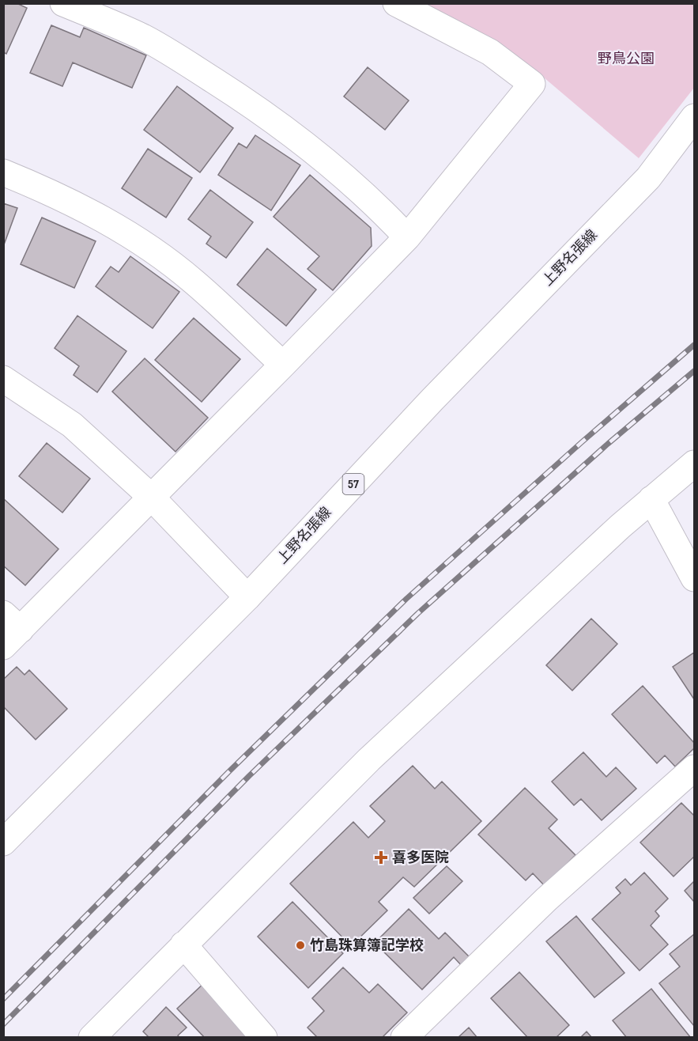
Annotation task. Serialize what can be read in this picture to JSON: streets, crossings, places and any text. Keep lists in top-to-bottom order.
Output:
{
  "streets": {
    "street": ["上野名張線", "57"]
  },
  "parks": ["野鳥公園"],
  "places": {
    "health": ["喜多医院"],
    "other": ["竹島珠算簿記学校"]
  }
}
